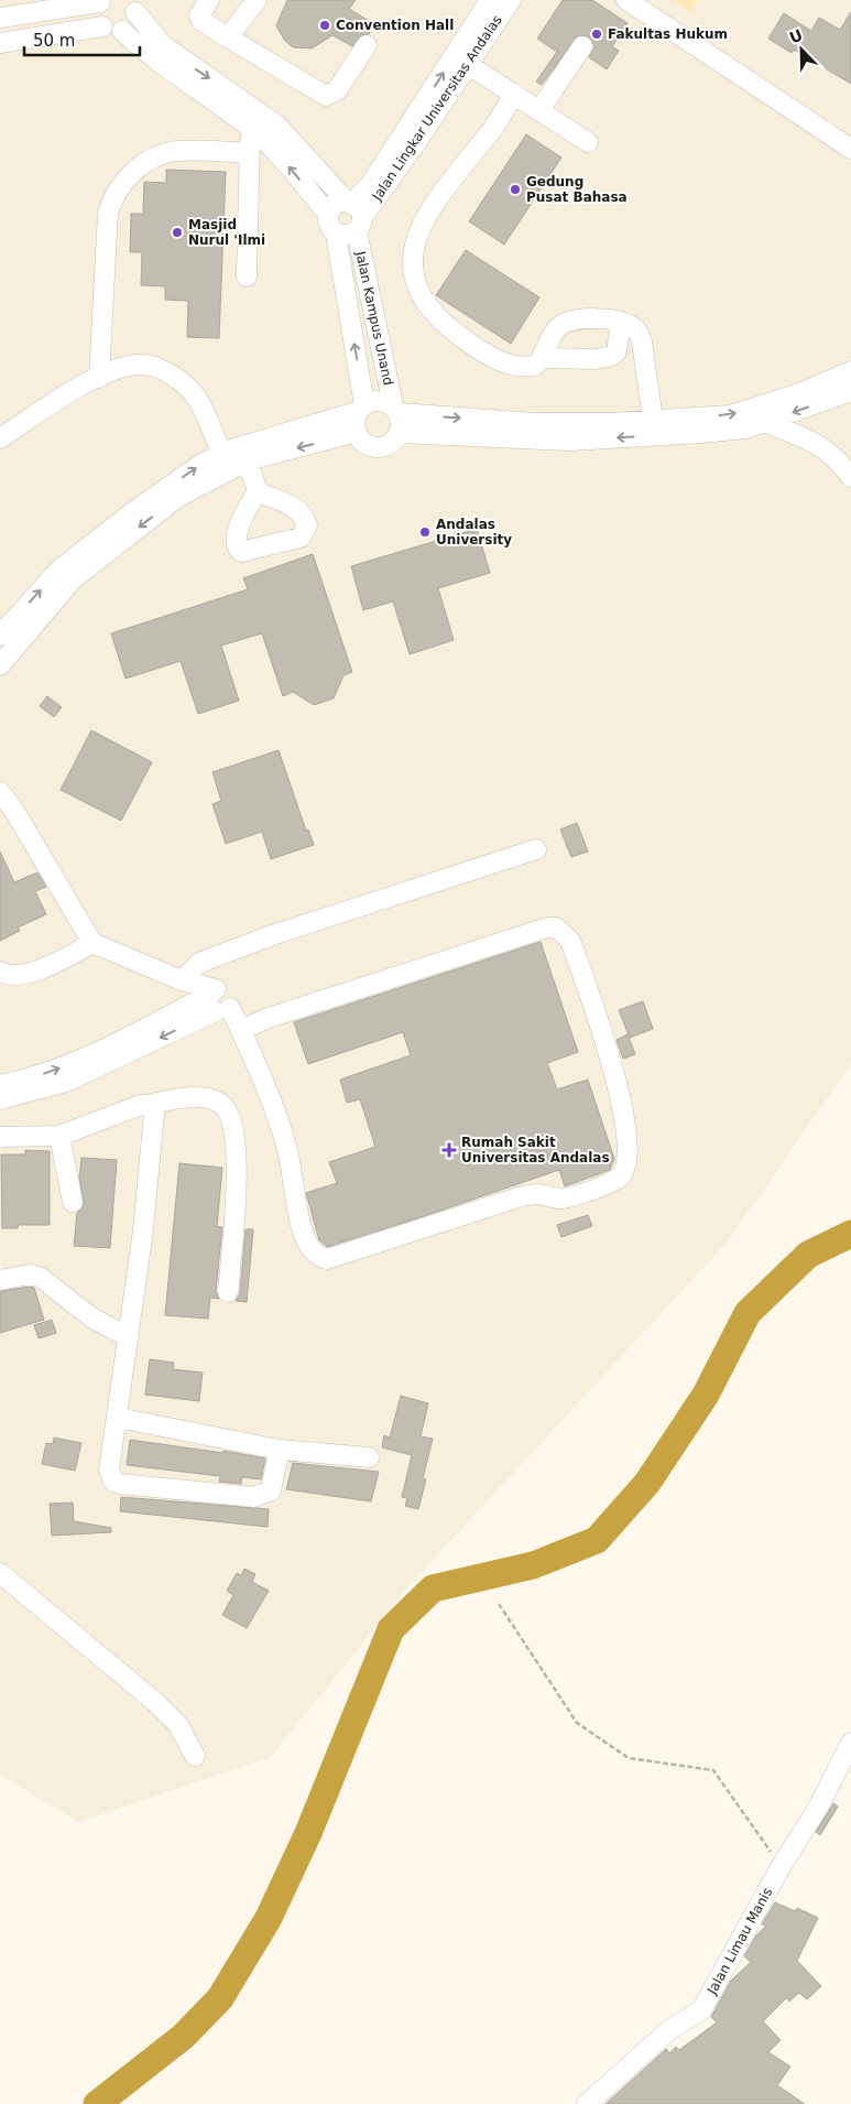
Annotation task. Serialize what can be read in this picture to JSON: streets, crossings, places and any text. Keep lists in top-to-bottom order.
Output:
{
  "streets": {
    "street": ["Jalan Lingkar Universitas Andalas", "Jalan Kampus Unand", "Jalan Limau Manis"]
  },
  "crossings": [
    ["Jalan Lingkar Universitas Andalas", "Jalan Kampus Unand"]
  ],
  "places": {
    "other": [
      "Convention Hall",
      "Fakultas Hukum",
      "Gedung Pusat Bahasa",
      "Masjid Nurul 'Ilmi",
      "Andalas University"
    ],
    "health": ["Rumah Sakit Universitas Andalas"]
  },
  "scale_bar": "50 m",
  "north": "top left"
}
